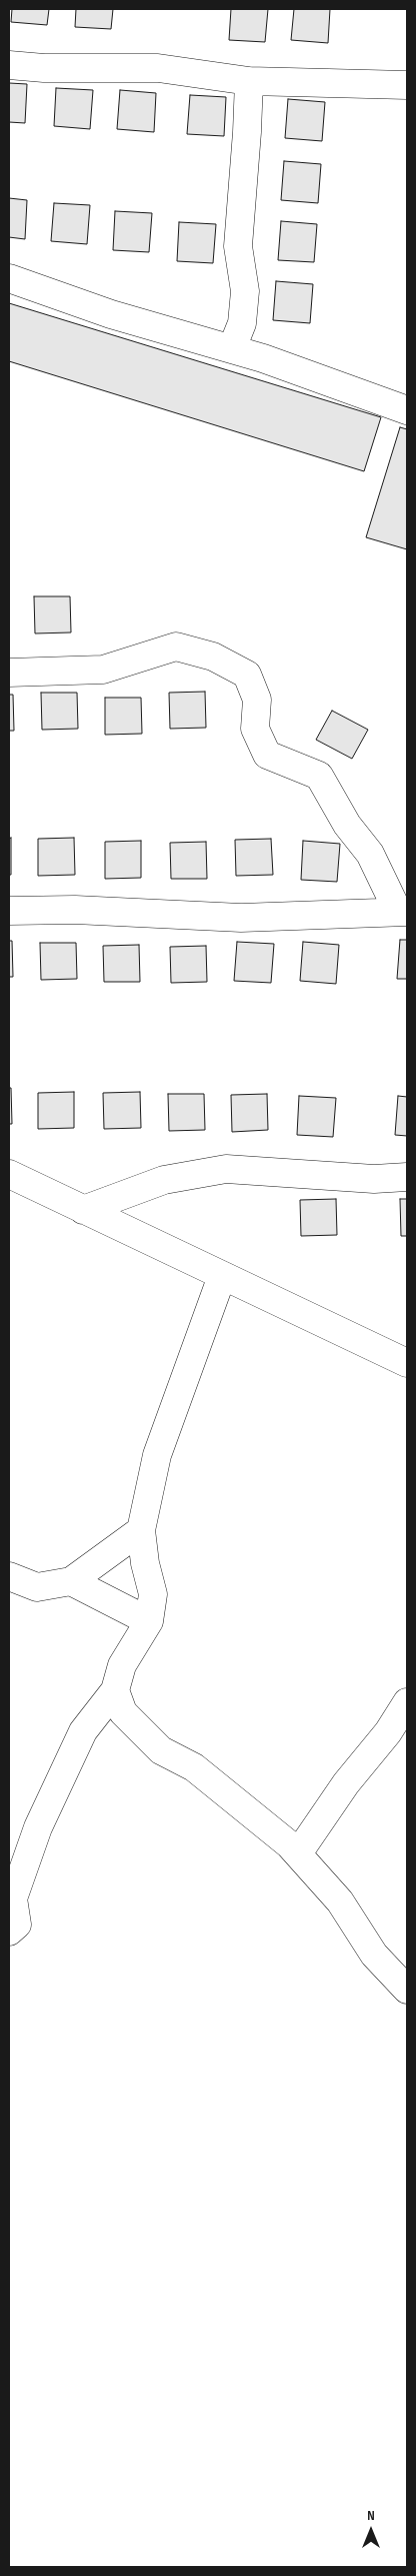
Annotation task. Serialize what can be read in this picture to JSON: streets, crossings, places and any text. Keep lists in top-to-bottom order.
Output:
{
  "north": "top"
}
